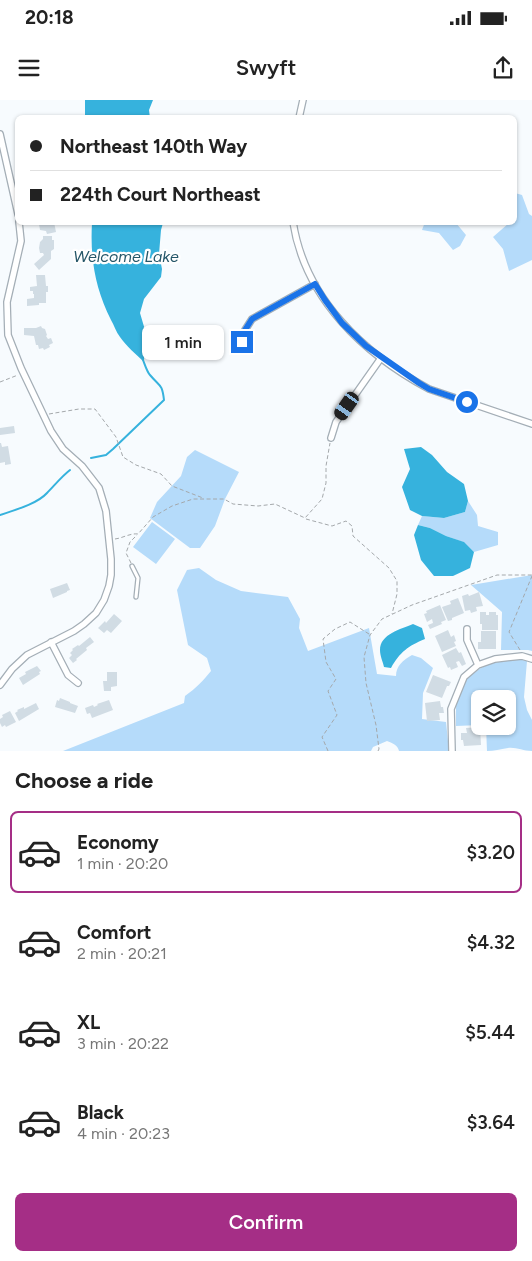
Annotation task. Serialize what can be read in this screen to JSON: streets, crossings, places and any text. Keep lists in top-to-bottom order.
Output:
{
  "water": ["Welcome Lake"],
  "page": {
    "status": "20:18",
    "header": "Swyft",
    "banner": ["Northeast 140th Way", "224th Court Northeast"],
    "bubble": "1 min",
    "heading": "Choose a ride",
    "list": [
      {
        "name": "Economy",
        "note": "1 min · 20:20",
        "value": "$3.20"
      },
      {
        "name": "Comfort",
        "note": "2 min · 20:21",
        "value": "$4.32"
      },
      {
        "name": "XL",
        "note": "3 min · 20:22",
        "value": "$5.44"
      },
      {
        "name": "Black",
        "note": "4 min · 20:23",
        "value": "$3.64"
      }
    ],
    "buttons": "Confirm"
  }
}
